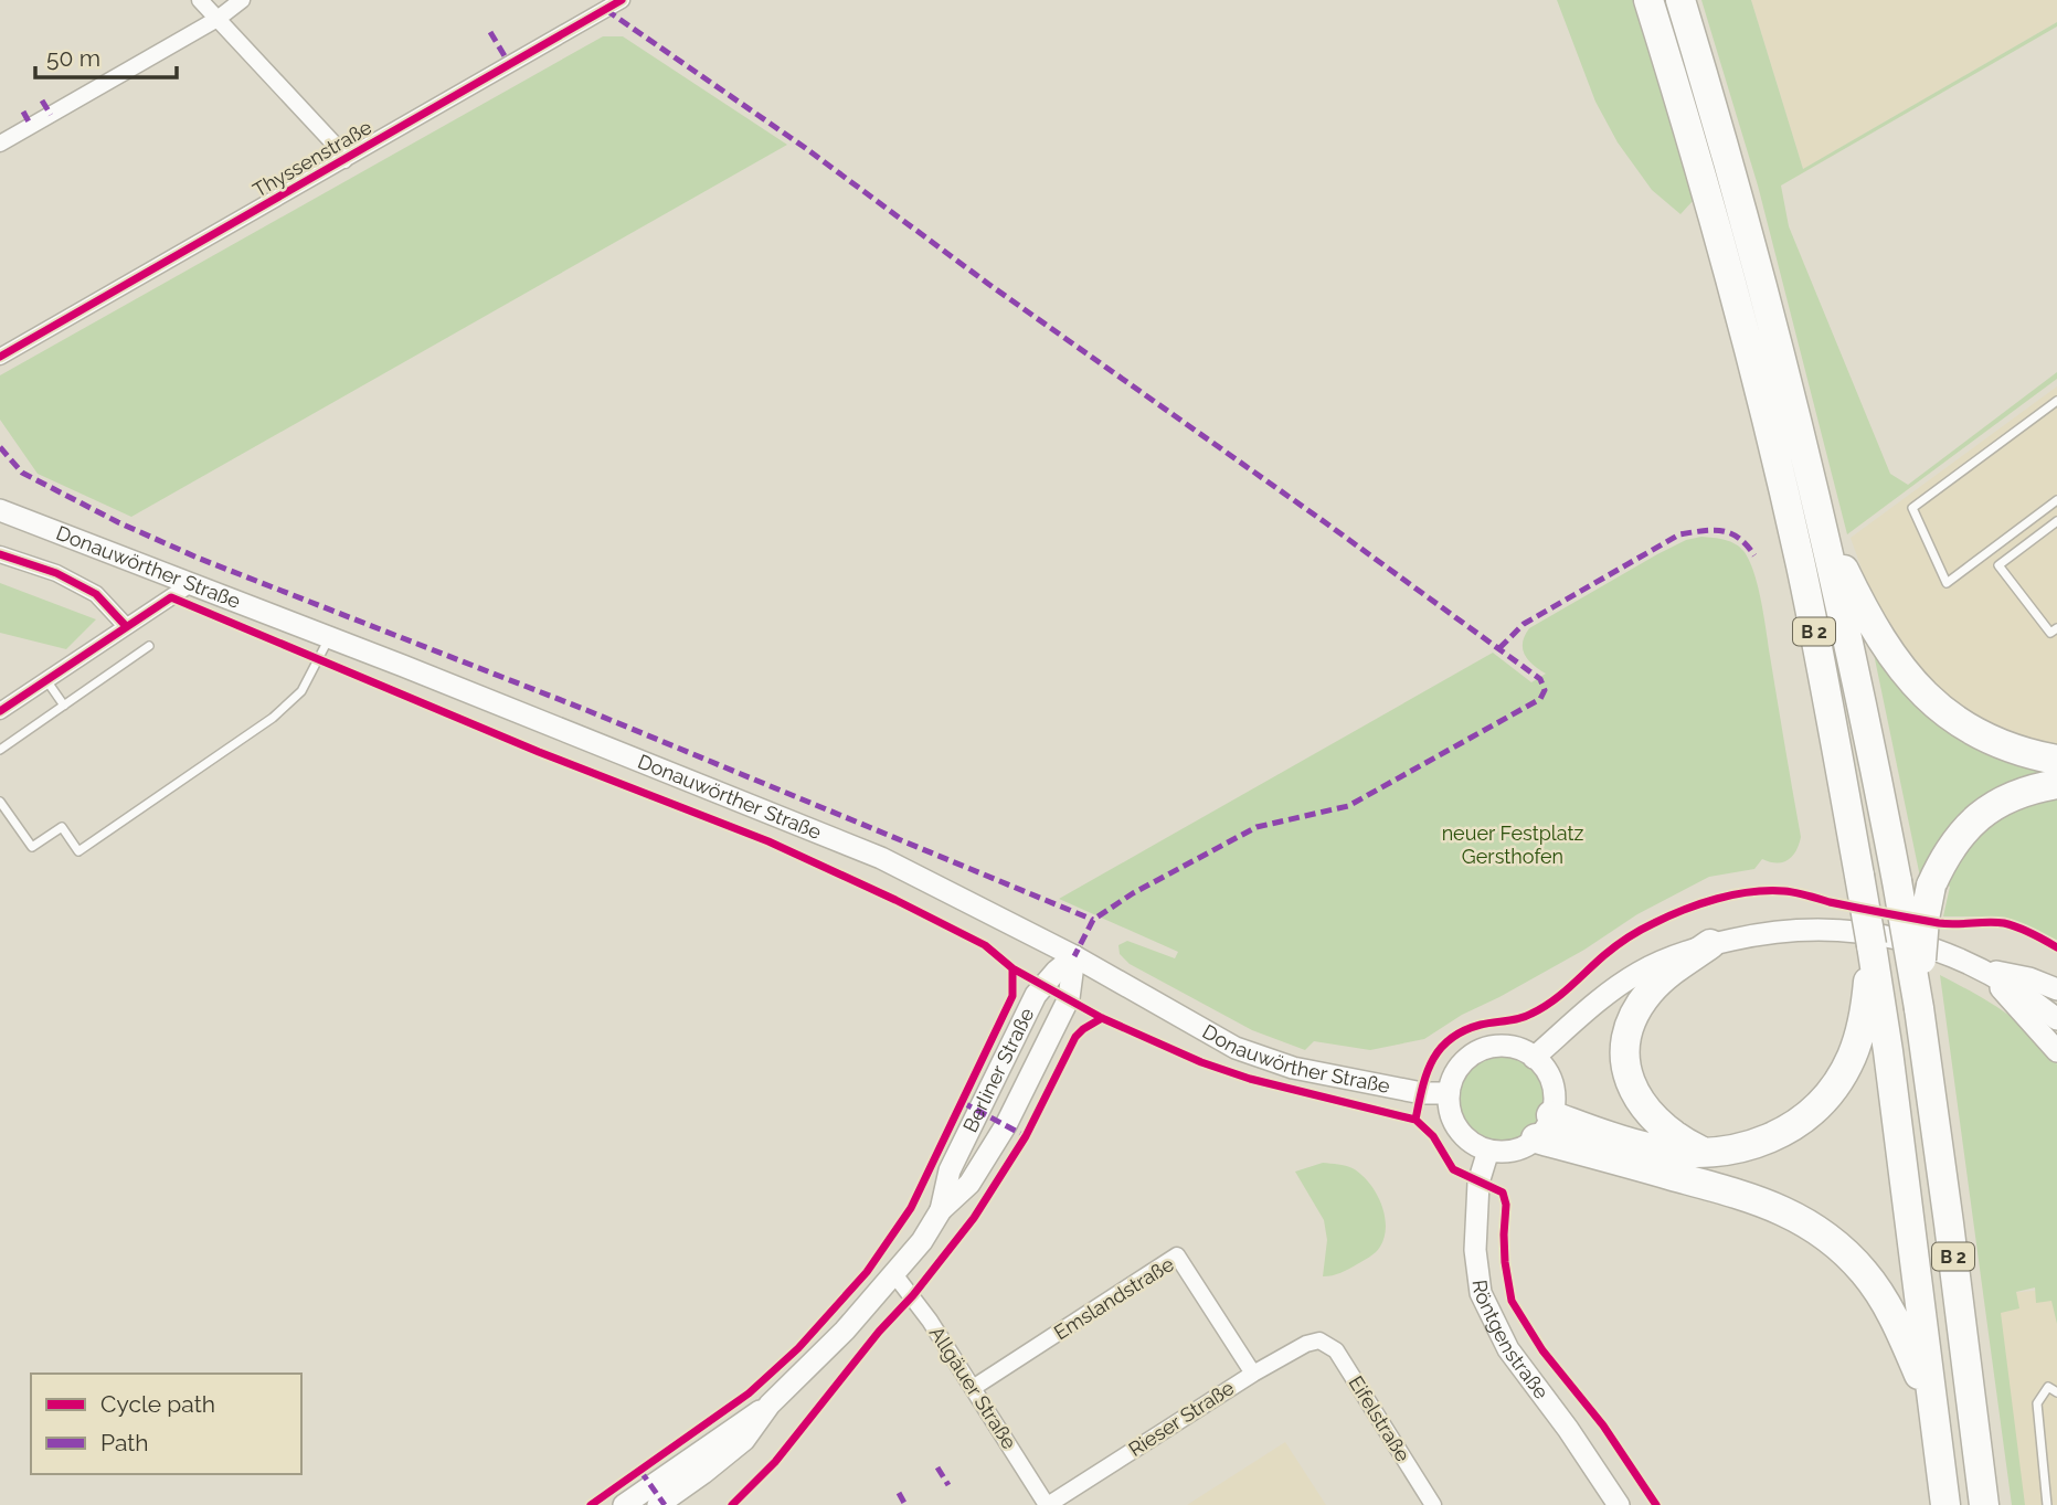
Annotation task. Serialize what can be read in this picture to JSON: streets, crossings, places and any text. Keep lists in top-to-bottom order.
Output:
{
  "streets": {
    "highway": ["B 2"],
    "main road": ["Donauwörther Straße", "Berliner Straße", "Röntgenstraße"],
    "street": [
      "Thyssenstraße",
      "Emslandstraße",
      "Allgäuer Straße",
      "Rieser Straße",
      "Eifelstraße"
    ]
  },
  "crossings": [
    ["Donauwörther Straße", "Berliner Straße"],
    ["Donauwörther Straße", "Röntgenstraße"],
    ["Berliner Straße", "Allgäuer Straße"],
    ["Emslandstraße", "Allgäuer Straße"],
    ["Emslandstraße", "Rieser Straße"],
    ["Allgäuer Straße", "Rieser Straße"],
    ["Rieser Straße", "Eifelstraße"]
  ],
  "parks": ["neuer Festplatz Gersthofen"],
  "legend": ["Cycle path", "Path"],
  "scale_bar": "50 m"
}
